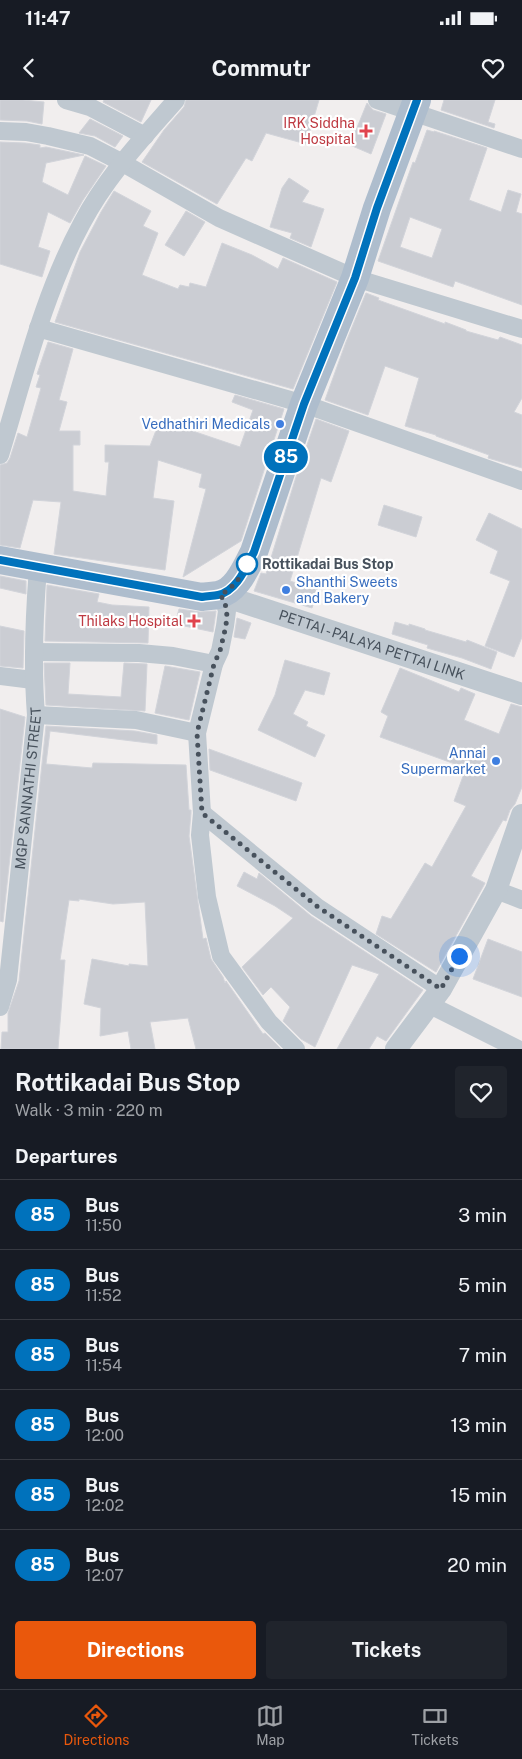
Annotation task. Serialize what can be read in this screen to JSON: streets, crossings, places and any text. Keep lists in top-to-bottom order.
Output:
{
  "streets": {
    "street": ["PETTAI - PALAYA PETTAI LINK", "MGP SANNATHI STREET"]
  },
  "places": {
    "health": ["IRK Siddha Hospital", "Thilaks Hospital"],
    "other": [
      "Vedhathiri Medicals",
      "Rottikadai Bus Stop",
      "Shanthi Sweets and Bakery",
      "Annai Supermarket"
    ]
  },
  "lines": ["bus line 85"],
  "page": {
    "status": "11:47",
    "header": "Commutr",
    "on_map": "85",
    "heading": [
      ["Rottikadai Bus Stop", "Walk · 3 min · 220 m"],
      "Departures"
    ],
    "list": [
      {
        "mark": "85",
        "name": "Bus",
        "note": "11:50",
        "value": "3 min"
      },
      {
        "mark": "85",
        "name": "Bus",
        "note": "11:52",
        "value": "5 min"
      },
      {
        "mark": "85",
        "name": "Bus",
        "note": "11:54",
        "value": "7 min"
      },
      {
        "mark": "85",
        "name": "Bus",
        "note": "12:00",
        "value": "13 min"
      },
      {
        "mark": "85",
        "name": "Bus",
        "note": "12:02",
        "value": "15 min"
      },
      {
        "mark": "85",
        "name": "Bus",
        "note": "12:07",
        "value": "20 min"
      }
    ],
    "buttons": ["Directions", "Tickets"],
    "tabs": ["Directions", "Map", "Tickets"]
  }
}
